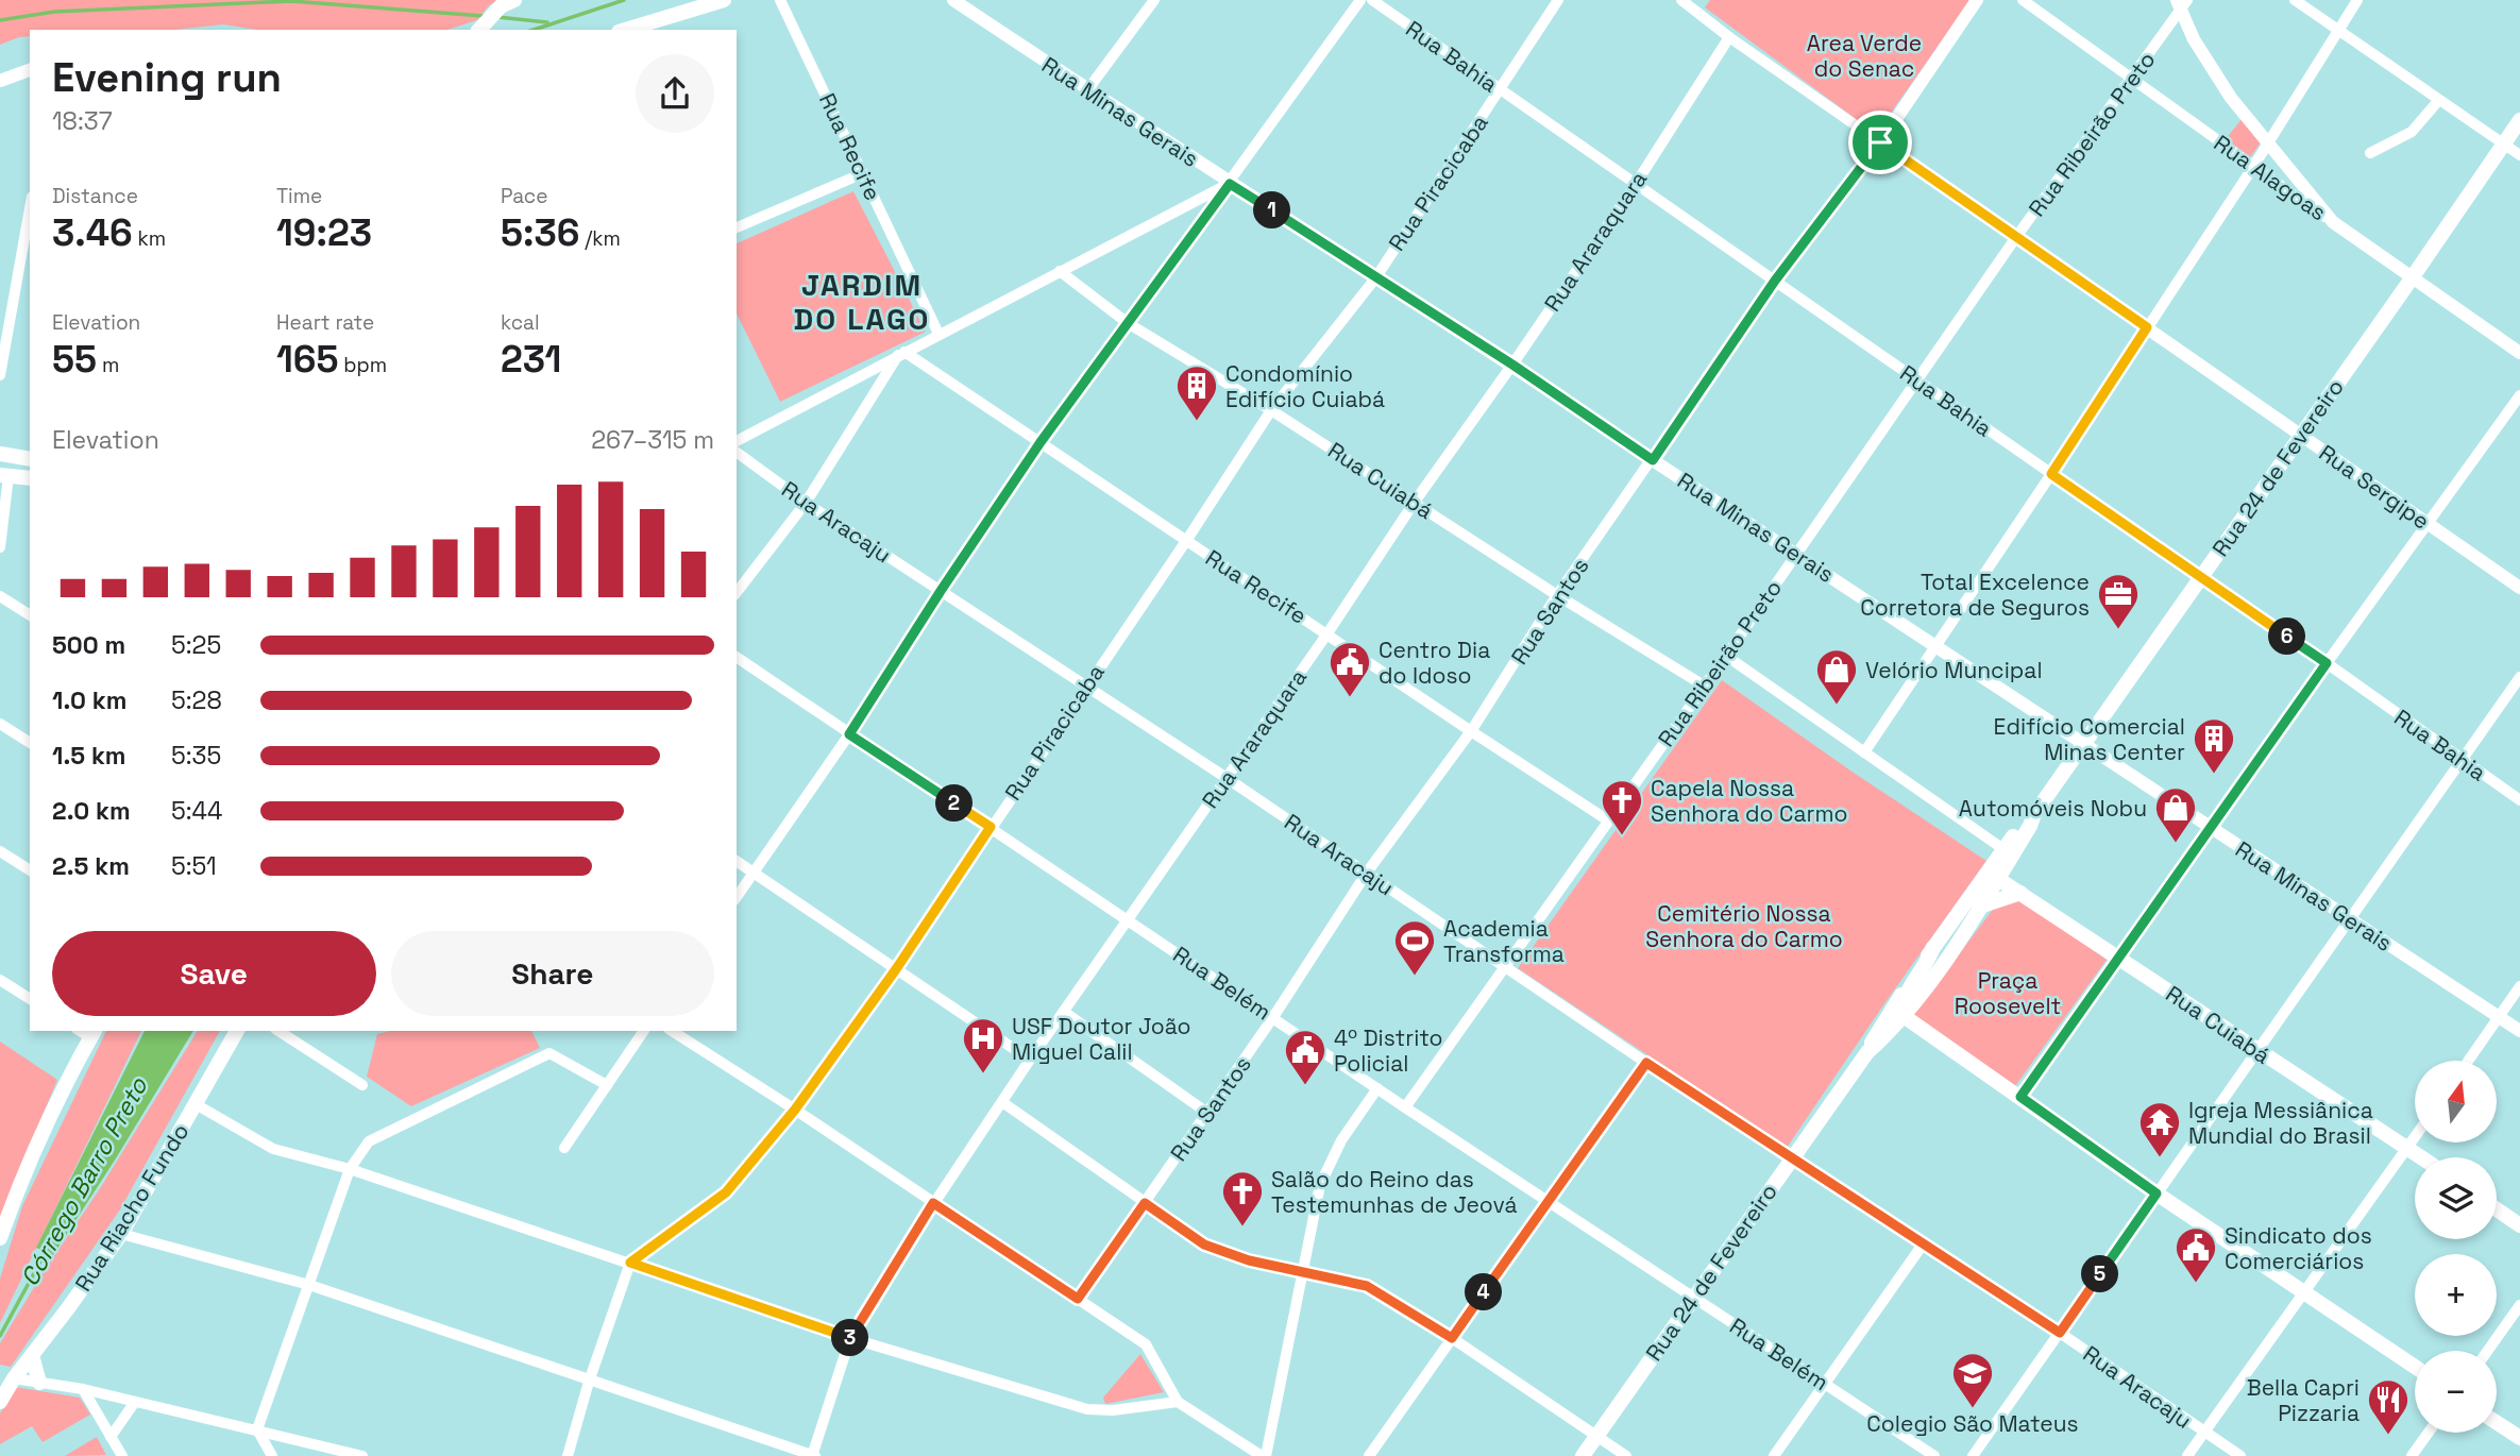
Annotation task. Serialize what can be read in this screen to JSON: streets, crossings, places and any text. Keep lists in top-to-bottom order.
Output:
{
  "streets": {
    "main road": ["Rua 24 de Fevereiro", "Rua Cuiabá", "Rua Riacho Fundo"],
    "street": [
      "Rua Bahia",
      "Rua Minas Gerais",
      "Rua Ribeirão Preto",
      "Rua Recife",
      "Rua Alagoas",
      "Rua Piracicaba",
      "Rua Araraquara",
      "Rua Sergipe",
      "Rua Aracaju",
      "Rua Santos",
      "Rua Belém"
    ]
  },
  "crossings": [
    ["Rua Bahia", "Rua Ribeirão Preto"],
    ["Rua Bahia", "Rua Piracicaba"],
    ["Rua Bahia", "Rua Araraquara"],
    ["Rua Bahia", "Rua 24 de Fevereiro"],
    ["Rua Bahia", "Rua Santos"],
    ["Rua Minas Gerais", "Rua Ribeirão Preto"],
    ["Rua Minas Gerais", "Rua Piracicaba"],
    ["Rua Minas Gerais", "Rua Araraquara"],
    ["Rua Minas Gerais", "Rua 24 de Fevereiro"],
    ["Rua Minas Gerais", "Rua Santos"],
    ["Rua Ribeirão Preto", "Rua Recife"],
    ["Rua Ribeirão Preto", "Rua Alagoas"],
    ["Rua Ribeirão Preto", "Rua Cuiabá"],
    ["Rua Ribeirão Preto", "Rua Sergipe"],
    ["Rua Ribeirão Preto", "Rua Aracaju"],
    ["Rua Ribeirão Preto", "Rua Belém"],
    ["Rua Recife", "Rua Piracicaba"],
    ["Rua Recife", "Rua Araraquara"],
    ["Rua Recife", "Rua Santos"],
    ["Rua Alagoas", "Rua 24 de Fevereiro"],
    ["Rua Piracicaba", "Rua Cuiabá"],
    ["Rua Piracicaba", "Rua Aracaju"],
    ["Rua Piracicaba", "Rua Belém"],
    ["Rua Araraquara", "Rua Cuiabá"],
    ["Rua Araraquara", "Rua Sergipe"],
    ["Rua Araraquara", "Rua Aracaju"],
    ["Rua Araraquara", "Rua Belém"],
    ["Rua 24 de Fevereiro", "Rua Cuiabá"],
    ["Rua 24 de Fevereiro", "Rua Sergipe"],
    ["Rua 24 de Fevereiro", "Rua Aracaju"],
    ["Rua 24 de Fevereiro", "Rua Belém"],
    ["Rua Cuiabá", "Rua Santos"],
    ["Rua Sergipe", "Rua Santos"],
    ["Rua Aracaju", "Rua Santos"],
    ["Rua Santos", "Rua Belém"]
  ],
  "districts": ["JARDIM DO LAGO"],
  "water": ["Córrego Barro Preto"],
  "parks": ["Area Verde do Senac", "Cemitério Nossa Senhora do Carmo", "Praça Roosevelt"],
  "places": {
    "building": ["Condomínio Edifício Cuiabá", "Edifício Comercial Minas Center"],
    "office": ["Total Excelence Corretora de Seguros"],
    "public building": ["Centro Dia do Idoso", "4º Distrito Policial", "Sindicato dos Comerciários"],
    "shop": ["Velório Muncipal", "Automóveis Nobu"],
    "church": ["Capela Nossa Senhora do Carmo", "Salão do Reino das Testemunhas de Jeová"],
    "sports": ["Academia Transforma"],
    "hospital": ["USF Doutor João Miguel Calil"],
    "temple": ["Igreja Messiânica Mundial do Brasil"],
    "school or university": ["Colegio São Mateus"],
    "restaurant": ["Bella Capri Pizzaria"]
  },
  "north": "top",
  "page": {
    "heading": ["Evening run", "18:37"],
    "stats": [
      ["Distance", "3.46 km"],
      ["Time", "19:23"],
      ["Pace", "5:36 /km"],
      ["Elevation", "55 m"],
      ["Heart rate", "165 bpm"],
      ["kcal", "231"]
    ],
    "pins": [
      "1",
      "6",
      "2",
      "5",
      "4",
      "3"
    ],
    "chart": ["Elevation", "267–315 m"],
    "list": [
      {
        "name": "500 m",
        "note": "5:25"
      },
      {
        "name": "1.0 km",
        "note": "5:28"
      },
      {
        "name": "1.5 km",
        "note": "5:35"
      },
      {
        "name": "2.0 km",
        "note": "5:44"
      },
      {
        "name": "2.5 km",
        "note": "5:51"
      }
    ],
    "buttons": ["Save", "Share"],
    "map_buttons": ["+", "−"]
  }
}
